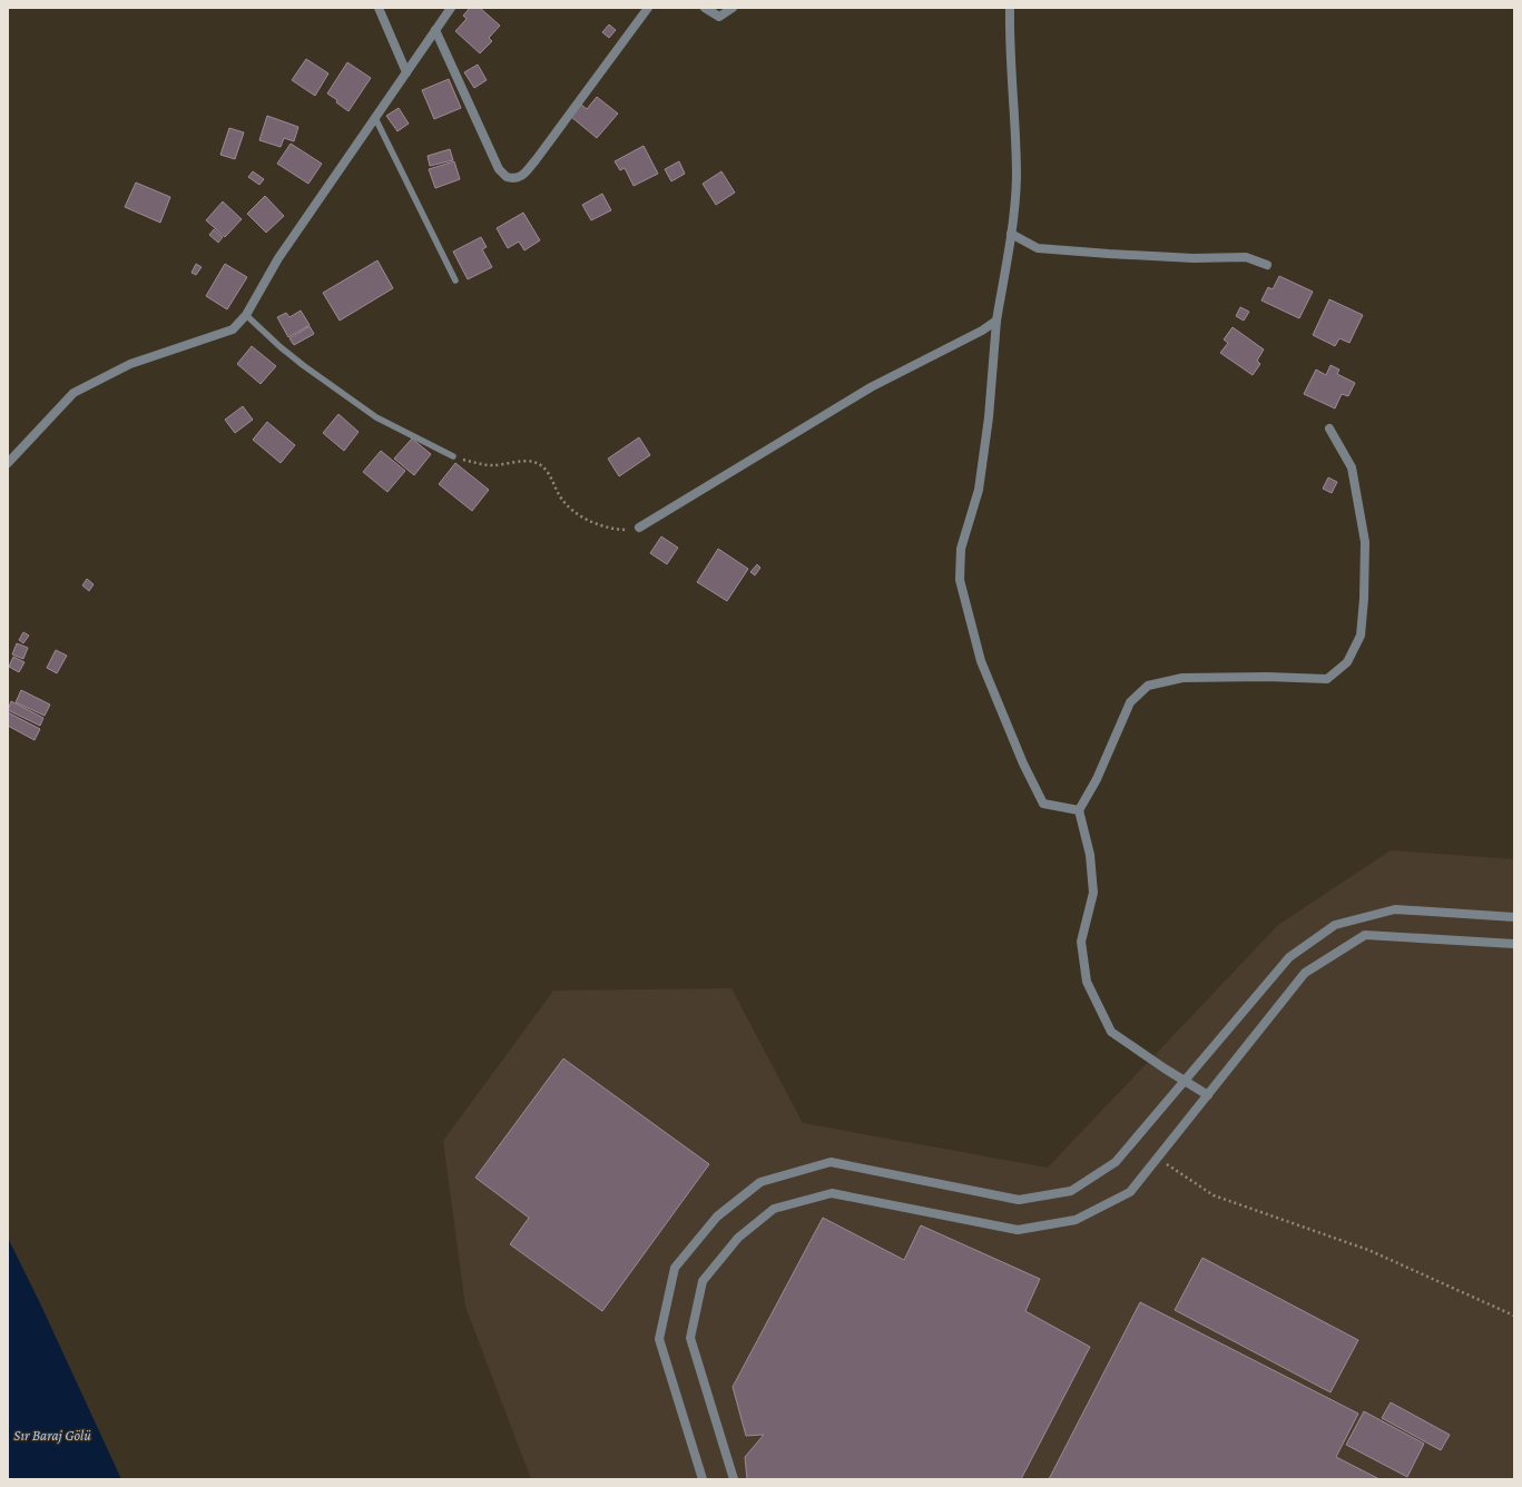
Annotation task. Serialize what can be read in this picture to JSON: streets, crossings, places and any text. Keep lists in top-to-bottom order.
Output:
{
  "water": ["Sır Baraj Gölü"]
}
